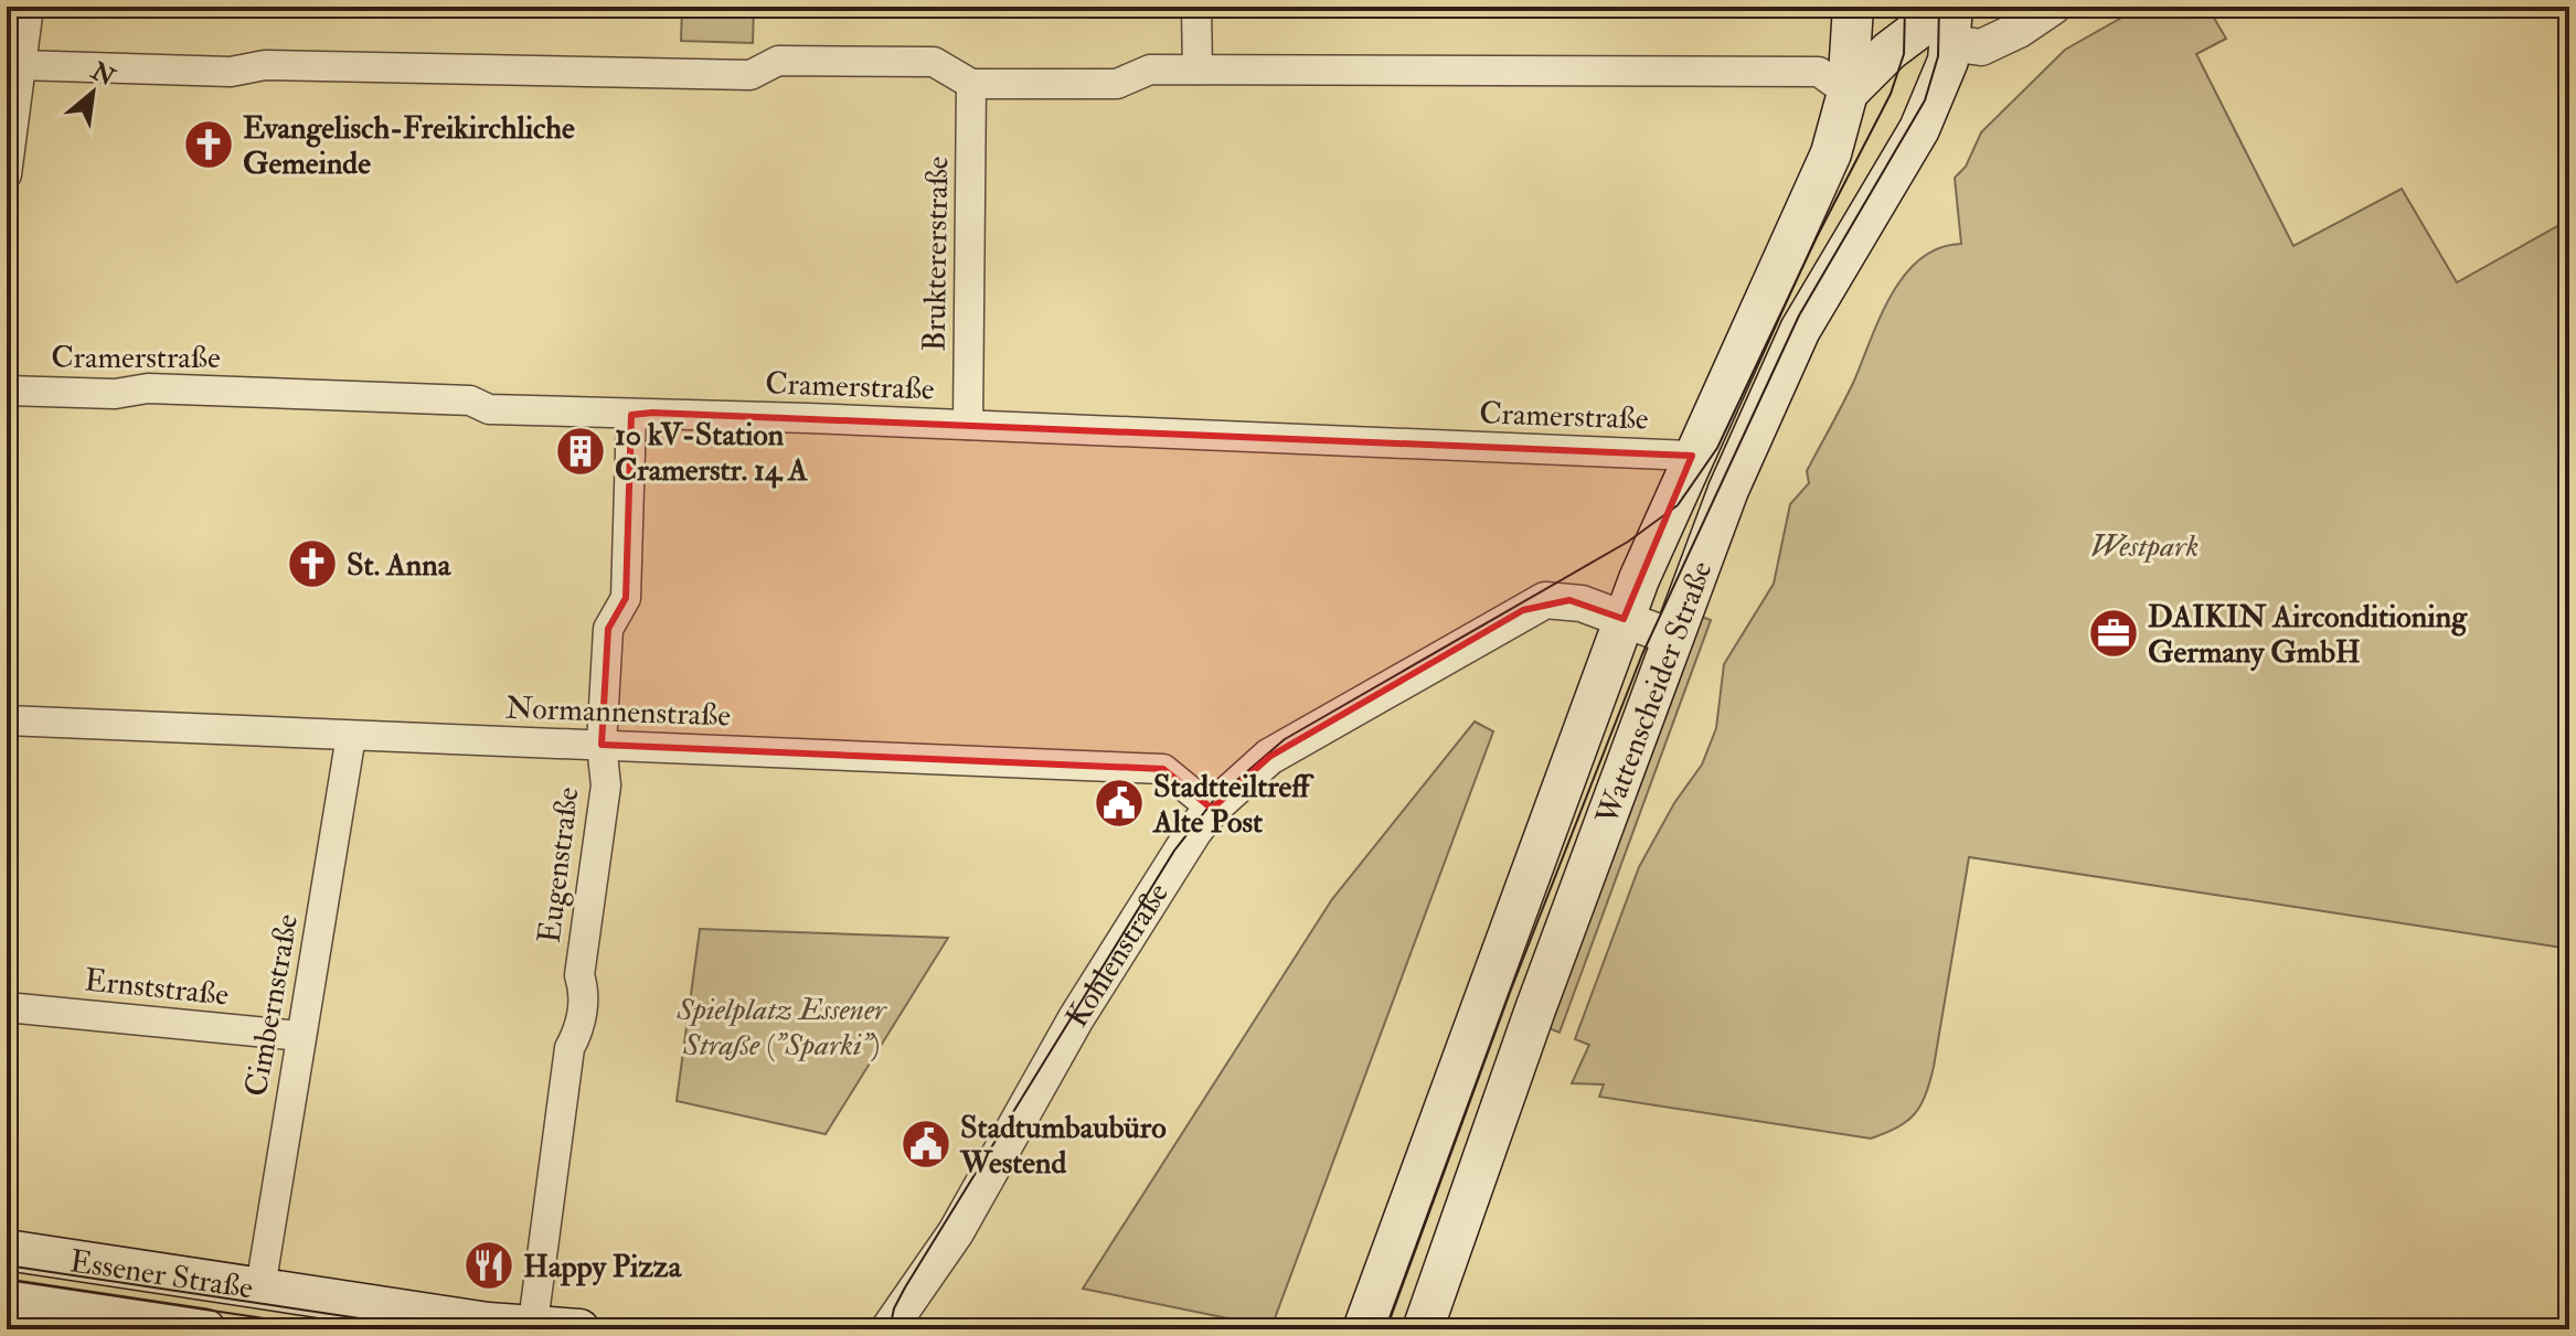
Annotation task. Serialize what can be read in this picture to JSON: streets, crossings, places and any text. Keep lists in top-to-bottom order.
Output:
{
  "streets": {
    "main road": ["Wattenscheider Straße", "Essener Straße"],
    "street": [
      "Bruktererstraße",
      "Cramerstraße",
      "Normannenstraße",
      "Eugenstraße",
      "Kohlenstraße",
      "Ernststraße",
      "Cimbernstraße"
    ]
  },
  "crossings": [
    ["Bruktererstraße", "Cramerstraße"],
    ["Cramerstraße", "Wattenscheider Straße"],
    ["Cramerstraße", "Eugenstraße"],
    ["Wattenscheider Straße", "Kohlenstraße"],
    ["Normannenstraße", "Eugenstraße"],
    ["Normannenstraße", "Kohlenstraße"],
    ["Normannenstraße", "Cimbernstraße"],
    ["Eugenstraße", "Essener Straße"],
    ["Ernststraße", "Cimbernstraße"],
    ["Cimbernstraße", "Essener Straße"]
  ],
  "parks": ["Westpark", "Spielplatz Essener Straße (\"Sparki\")"],
  "places": {
    "church": ["Evangelisch-Freikirchliche Gemeinde", "St. Anna"],
    "building": ["10 kV-Station Cramerstr. 14 A"],
    "office": ["DAIKIN Airconditioning Germany GmbH"],
    "public building": ["Stadtteiltreff Alte Post", "Stadtumbaubüro Westend"],
    "restaurant": ["Happy Pizza"]
  },
  "north": "top right"
}
